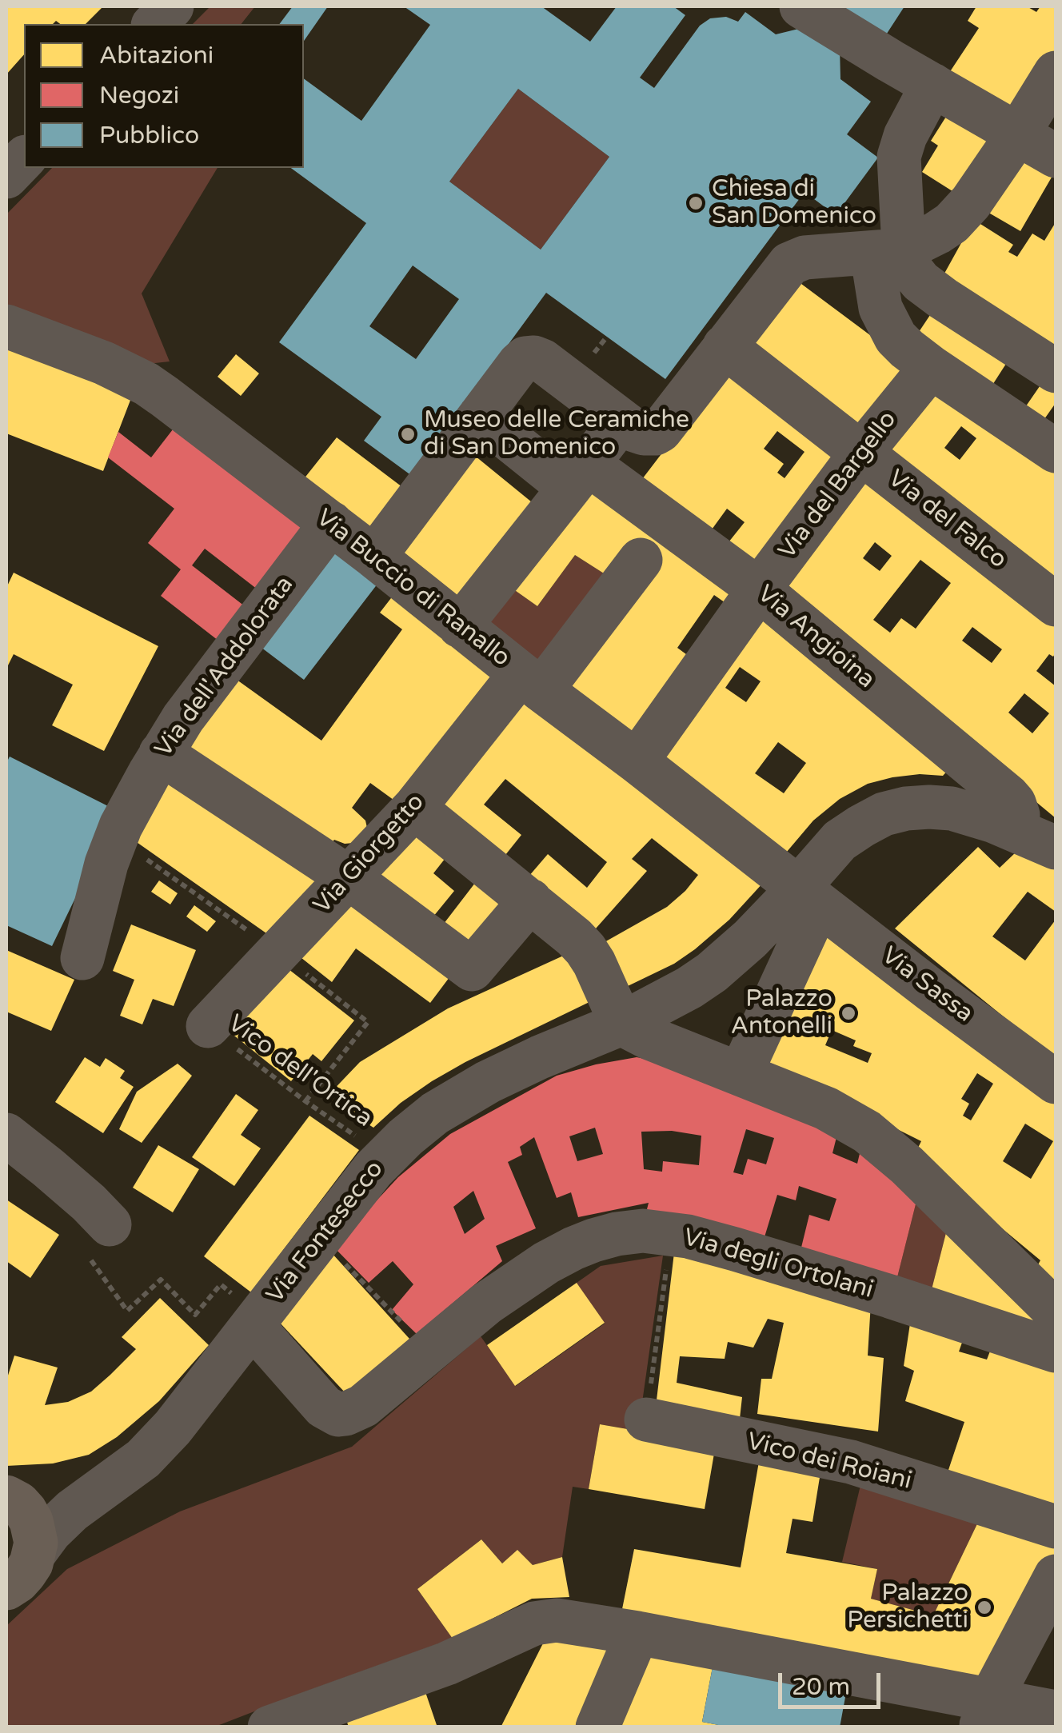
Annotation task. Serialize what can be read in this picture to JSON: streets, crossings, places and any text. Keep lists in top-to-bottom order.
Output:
{
  "streets": {
    "street": [
      "Via del Bargello",
      "Via del Falco",
      "Via Buccio di Ranallo",
      "Via Angioina",
      "Via dell'Addolorata",
      "Via Giorgetto",
      "Via Sassa",
      "Via Fontesecco",
      "Via degli Ortolani",
      "Vico dei Roiani"
    ],
    "path": ["Vico dell'Ortica"]
  },
  "crossings": [
    ["Via del Bargello", "Via del Falco"],
    ["Via del Bargello", "Via Buccio di Ranallo"],
    ["Via del Bargello", "Via Angioina"],
    ["Via Buccio di Ranallo", "Via dell'Addolorata"],
    ["Via Buccio di Ranallo", "Via Giorgetto"],
    ["Via Buccio di Ranallo", "Via Sassa"],
    ["Via Buccio di Ranallo", "Via Fontesecco"],
    ["Via Angioina", "Via Giorgetto"],
    ["Via Giorgetto", "Vico dell'Ortica"],
    ["Via Sassa", "Via Fontesecco"],
    ["Via Fontesecco", "Via degli Ortolani"]
  ],
  "places": [
    "Chiesa di San Domenico",
    "Museo delle Ceramiche di San Domenico",
    "Palazzo Antonelli",
    "Palazzo Persichetti"
  ],
  "legend": ["Abitazioni", "Negozi", "Pubblico"],
  "scale_bar": "20 m"
}
